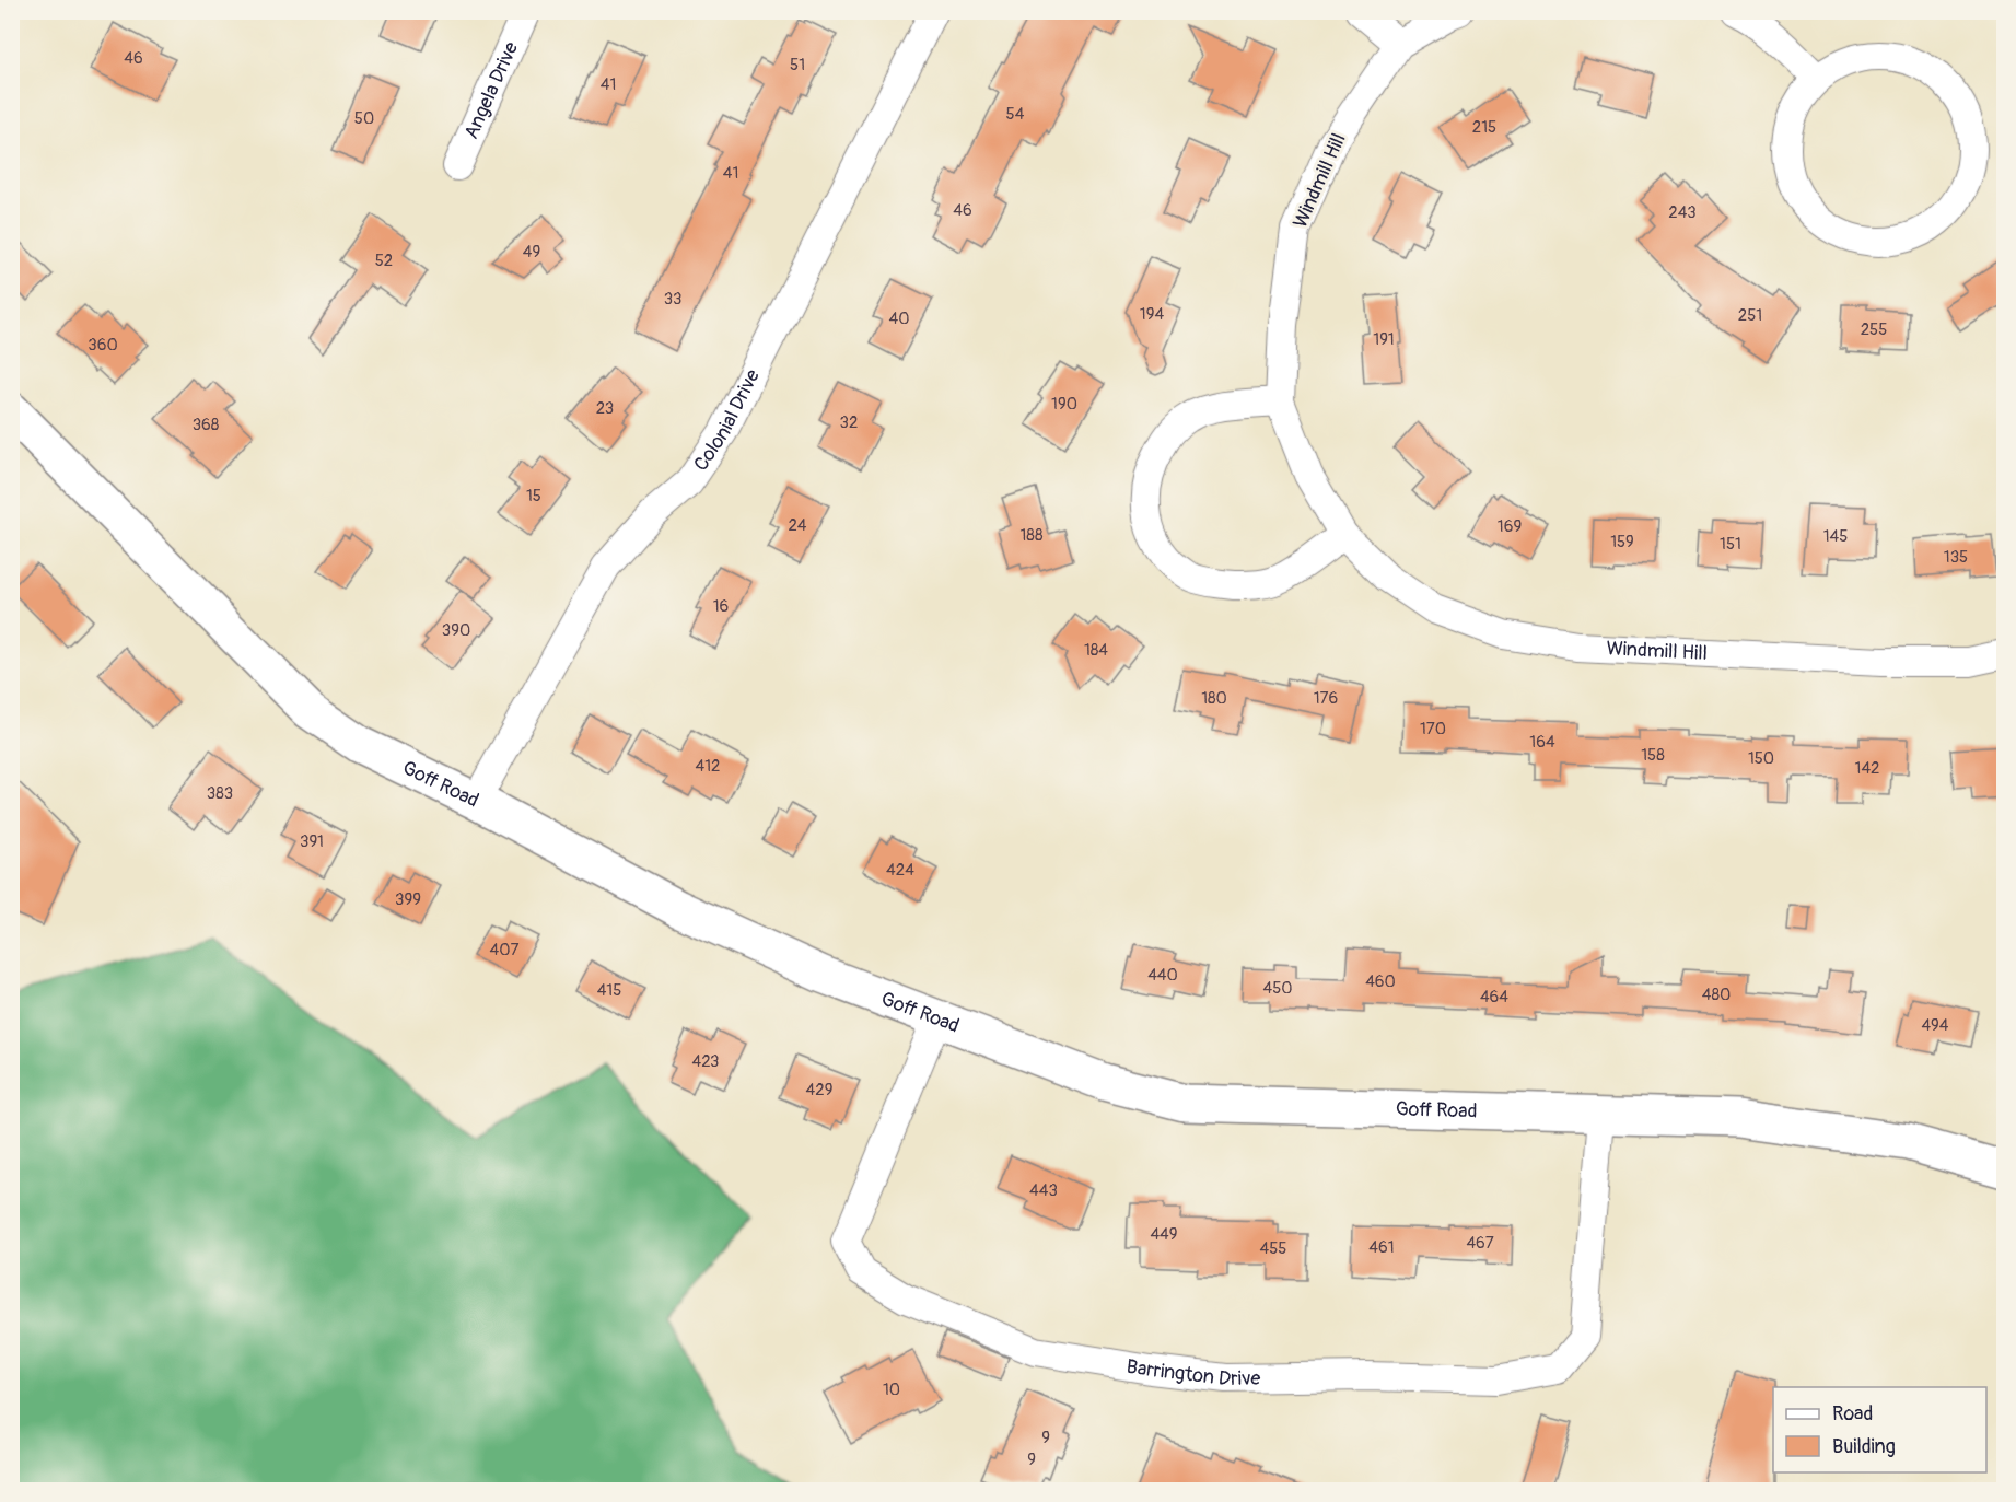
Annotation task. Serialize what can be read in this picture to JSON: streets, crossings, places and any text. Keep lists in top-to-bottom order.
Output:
{
  "streets": {
    "street": [
      "Angela Drive",
      "Windmill Hill",
      "Colonial Drive",
      "Goff Road",
      "Barrington Drive"
    ]
  },
  "crossings": [
    ["Colonial Drive", "Goff Road"],
    ["Goff Road", "Barrington Drive"]
  ],
  "house_numbers": [
    "46",
    "51",
    "41",
    "54",
    "50",
    "215",
    "41",
    "46",
    "243",
    "49",
    "52",
    "33",
    "194",
    "251",
    "40",
    "255",
    "191",
    "360",
    "190",
    "23",
    "32",
    "368",
    "15",
    "24",
    "169",
    "188",
    "145",
    "159",
    "151",
    "135",
    "16",
    "390",
    "184",
    "180",
    "176",
    "170",
    "164",
    "158",
    "150",
    "412",
    "142",
    "383",
    "391",
    "424",
    "399",
    "407",
    "440",
    "460",
    "450",
    "415",
    "480",
    "464",
    "494",
    "423",
    "429",
    "443",
    "449",
    "467",
    "461",
    "455",
    "10",
    "9",
    "9"
  ],
  "legend": ["Road", "Building"]
}
